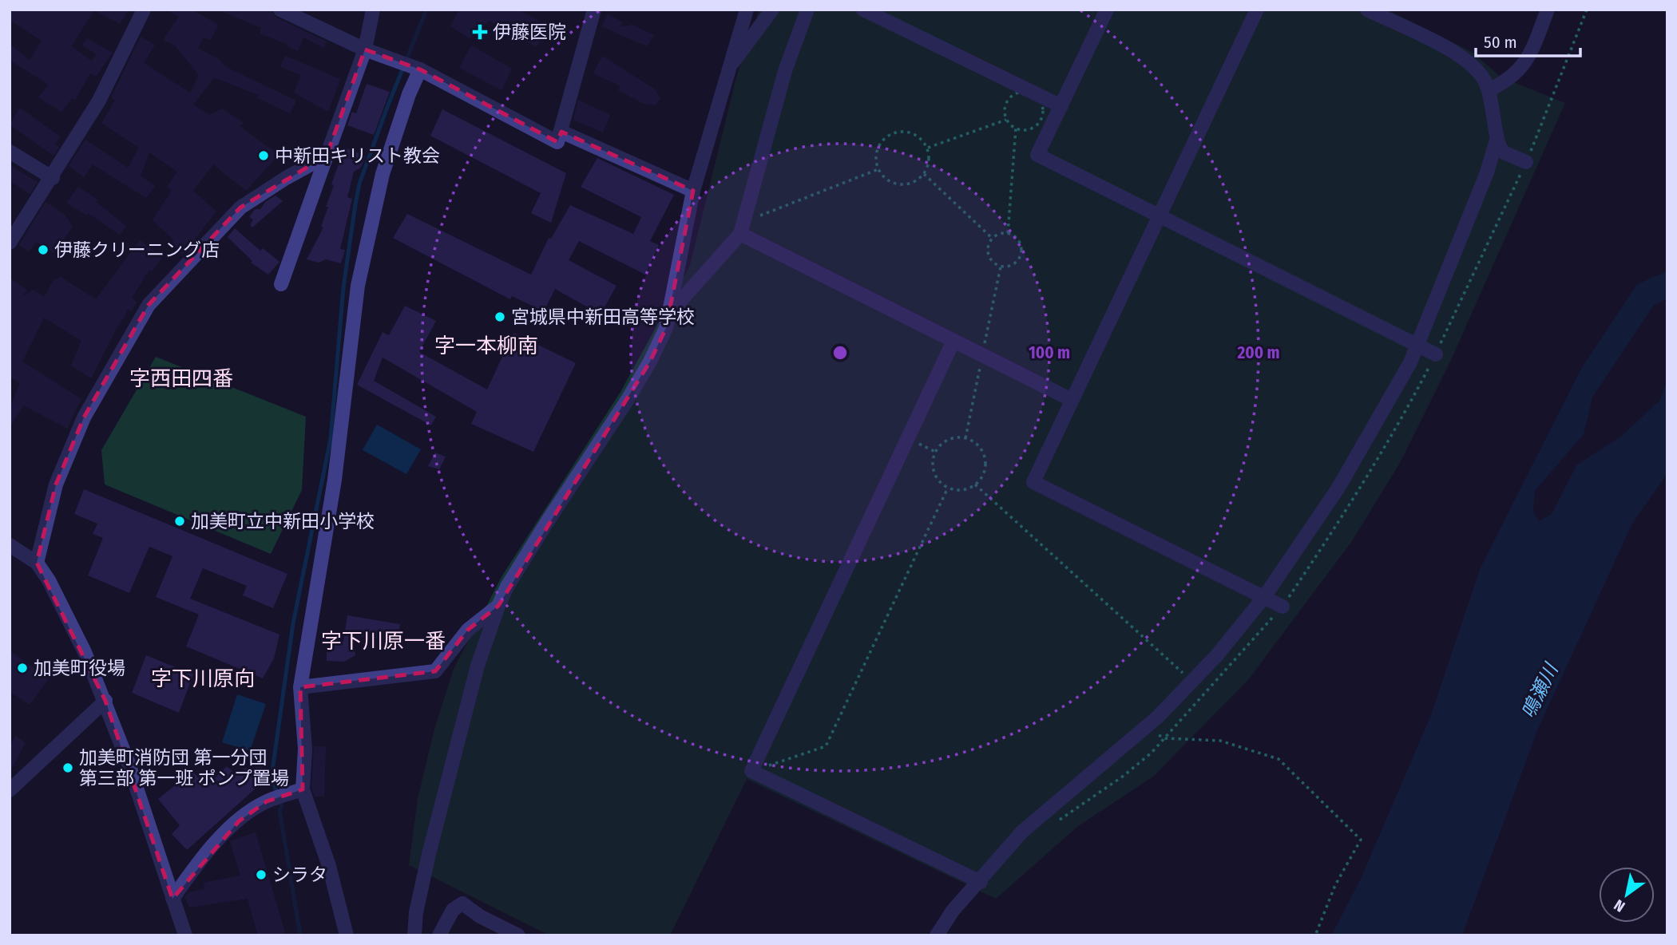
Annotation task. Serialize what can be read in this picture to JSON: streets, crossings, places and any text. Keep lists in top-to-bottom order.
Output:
{
  "districts": [
    "字一本柳南",
    "字西田四番",
    "字下川原一番",
    "字下川原向"
  ],
  "water": ["鳴瀬川"],
  "places": {
    "health": ["伊藤医院"],
    "other": [
      "中新田キリスト教会",
      "伊藤クリーニング店",
      "宮城県中新田高等学校",
      "加美町立中新田小学校",
      "加美町役場",
      "加美町消防団 第一分団 第三部 第一班 ポンプ置場",
      "シラタ"
    ]
  },
  "scale_bar": "50 m",
  "north": "bottom left",
  "rings": ["100 m", "200 m"]
}
